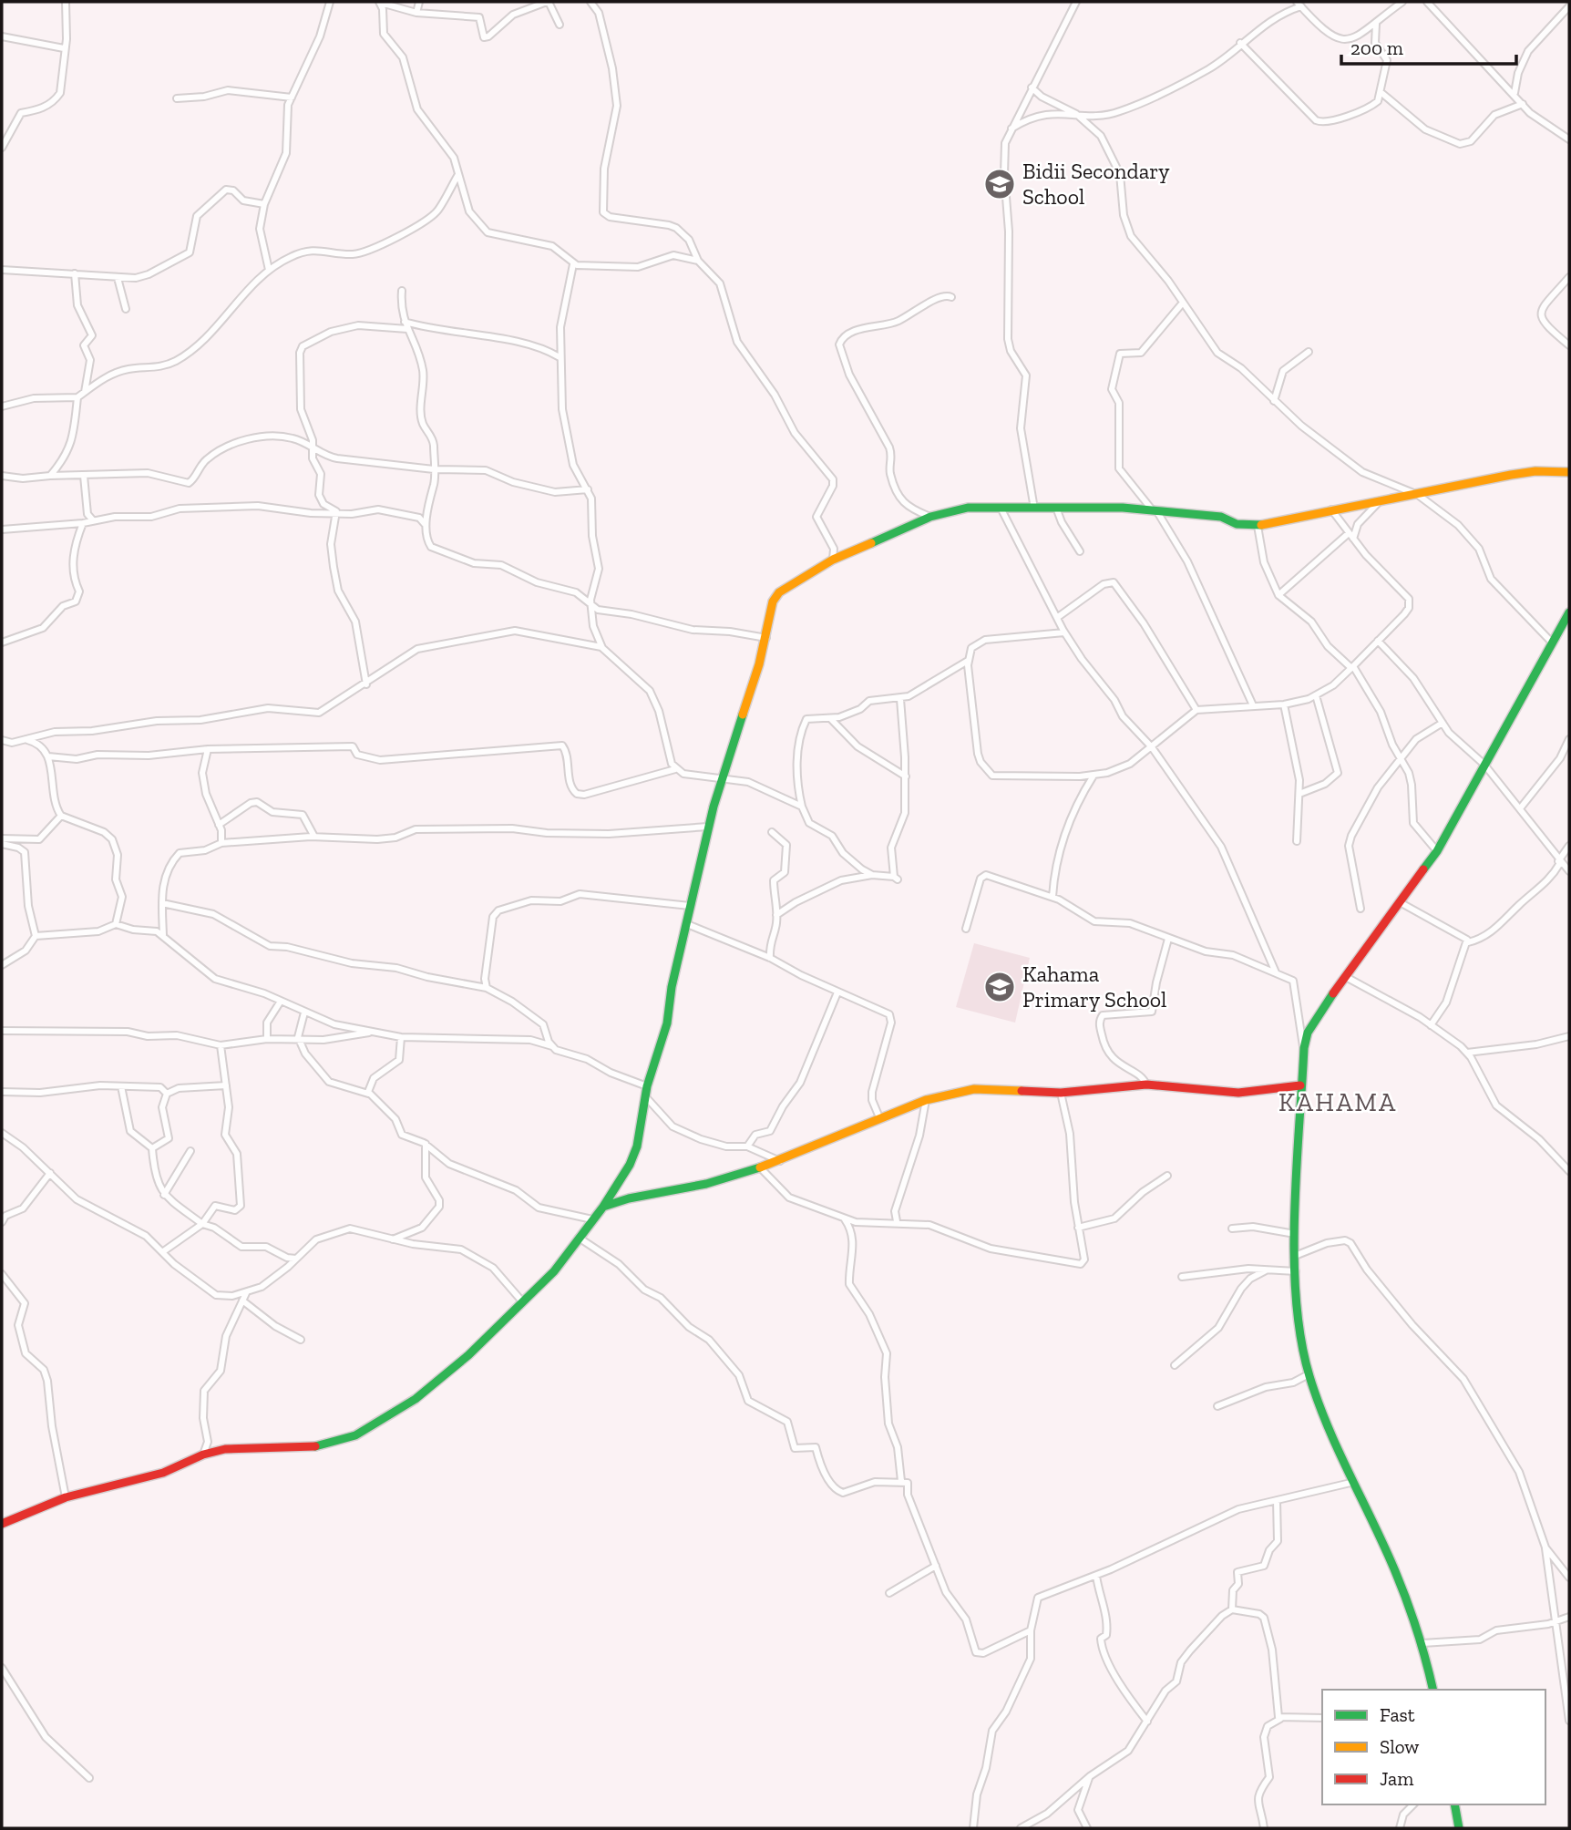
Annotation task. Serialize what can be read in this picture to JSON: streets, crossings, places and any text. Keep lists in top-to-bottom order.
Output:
{
  "districts": ["KAHAMA"],
  "places": {
    "school or university": ["Bidii Secondary School", "Kahama Primary School"]
  },
  "legend": ["Fast", "Slow", "Jam"],
  "scale_bar": "200 m"
}
